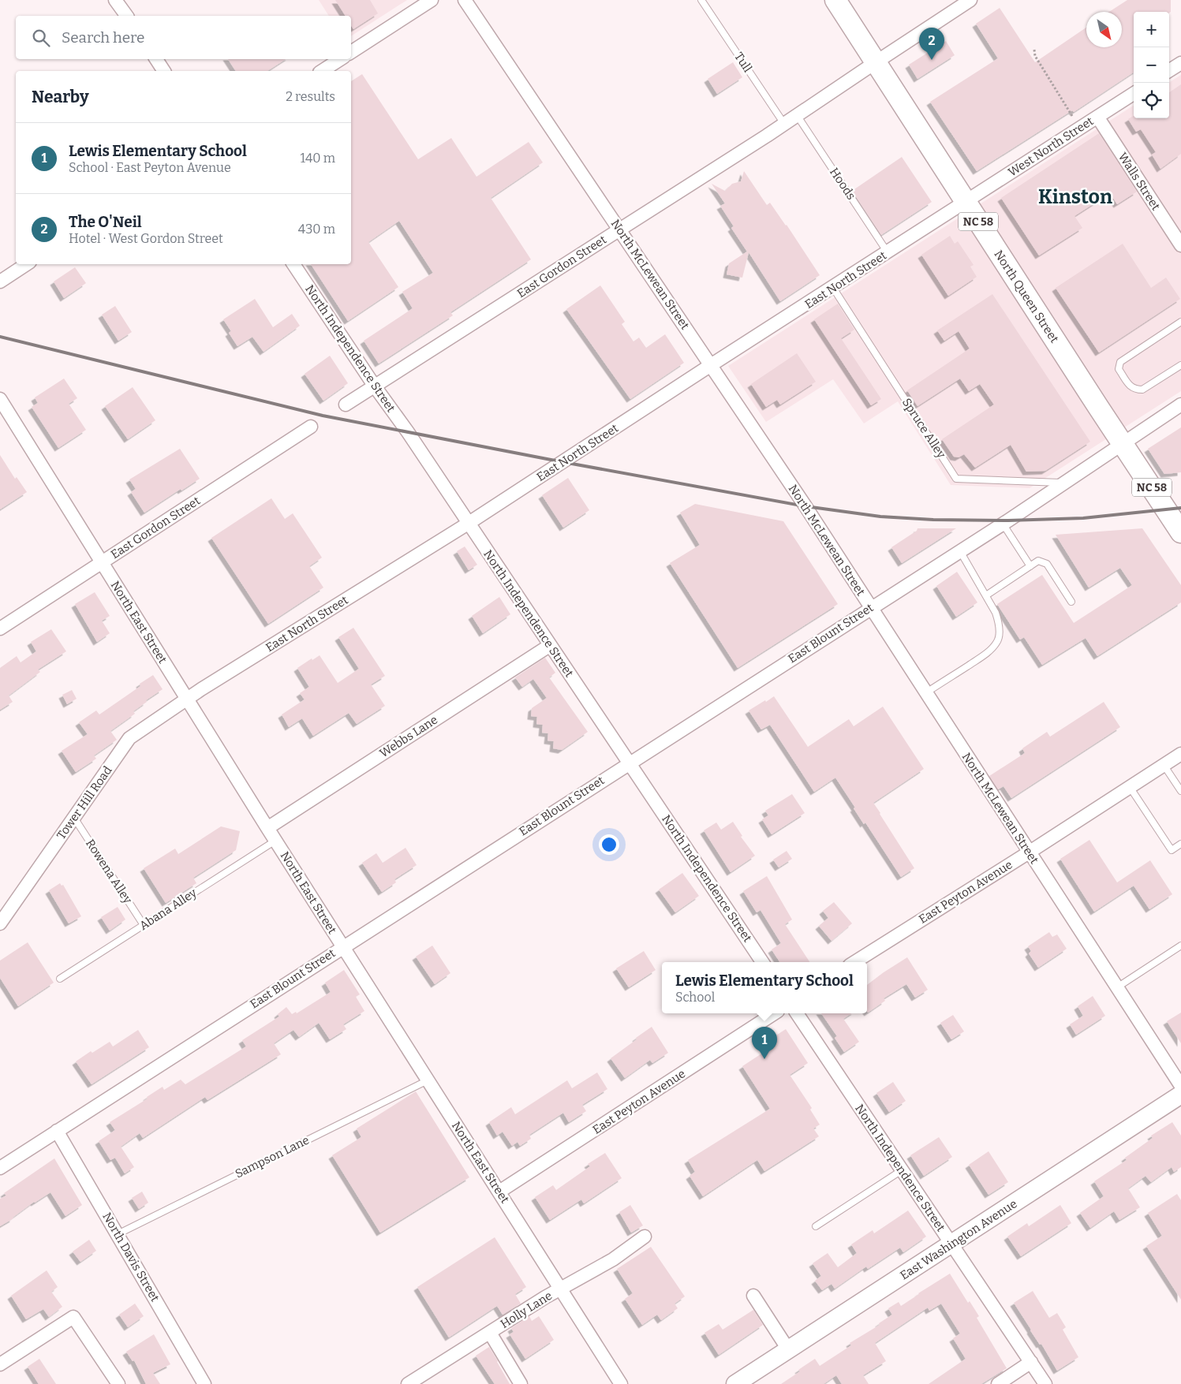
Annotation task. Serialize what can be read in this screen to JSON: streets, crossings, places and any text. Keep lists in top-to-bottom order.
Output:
{
  "streets": {
    "main road": ["NC 58", "North Queen Street"],
    "street": [
      "West North Street",
      "Walls Street",
      "East Gordon Street",
      "North McLewean Street",
      "East North Street",
      "North Independence Street",
      "North East Street",
      "East Blount Street",
      "Webbs Lane",
      "Tower Hill Road",
      "East Peyton Avenue",
      "East Washington Avenue",
      "North Davis Street",
      "Holly Lane"
    ],
    "lane": [
      "Tull",
      "Hoods",
      "Spruce Alley",
      "Rowena Alley",
      "Abana Alley",
      "Sampson Lane"
    ]
  },
  "crossings": [
    ["Tull", "East Gordon Street"],
    ["West North Street", "Walls Street"],
    ["West North Street", "East North Street"],
    ["West North Street", "North Queen Street"],
    ["Hoods", "East Gordon Street"],
    ["Hoods", "East North Street"],
    ["East Gordon Street", "North McLewean Street"],
    ["East Gordon Street", "North Queen Street"],
    ["East Gordon Street", "North Independence Street"],
    ["East Gordon Street", "North East Street"],
    ["North McLewean Street", "East North Street"],
    ["North McLewean Street", "East Blount Street"],
    ["North McLewean Street", "East Peyton Avenue"],
    ["East North Street", "North Queen Street"],
    ["East North Street", "North Independence Street"],
    ["East North Street", "Spruce Alley"],
    ["East North Street", "North East Street"],
    ["East North Street", "Tower Hill Road"],
    ["North Queen Street", "East Blount Street"],
    ["North Independence Street", "East Blount Street"],
    ["North Independence Street", "Webbs Lane"],
    ["North Independence Street", "East Washington Avenue"],
    ["Spruce Alley", "East Blount Street"],
    ["North East Street", "East Blount Street"],
    ["North East Street", "Webbs Lane"],
    ["North East Street", "Tower Hill Road"],
    ["North East Street", "East Peyton Avenue"],
    ["North East Street", "Abana Alley"],
    ["North East Street", "Sampson Lane"],
    ["North East Street", "Holly Lane"],
    ["East Blount Street", "North Davis Street"],
    ["Tower Hill Road", "Rowena Alley"],
    ["Rowena Alley", "Abana Alley"],
    ["Sampson Lane", "North Davis Street"]
  ],
  "districts": ["Kinston"],
  "north": "bottom right",
  "page": {
    "map_buttons": ["+", "−"],
    "search": "Search here",
    "pins": ["2", "1"],
    "heading": ["Nearby", "2 results"],
    "list": [
      {
        "mark": "1",
        "name": "Lewis Elementary School",
        "note": "School · East Peyton Avenue",
        "value": "140 m"
      },
      {
        "mark": "2",
        "name": "The O'Neil",
        "note": "Hotel · West Gordon Street",
        "value": "430 m"
      }
    ],
    "popup": ["Lewis Elementary School", "School"]
  }
}
